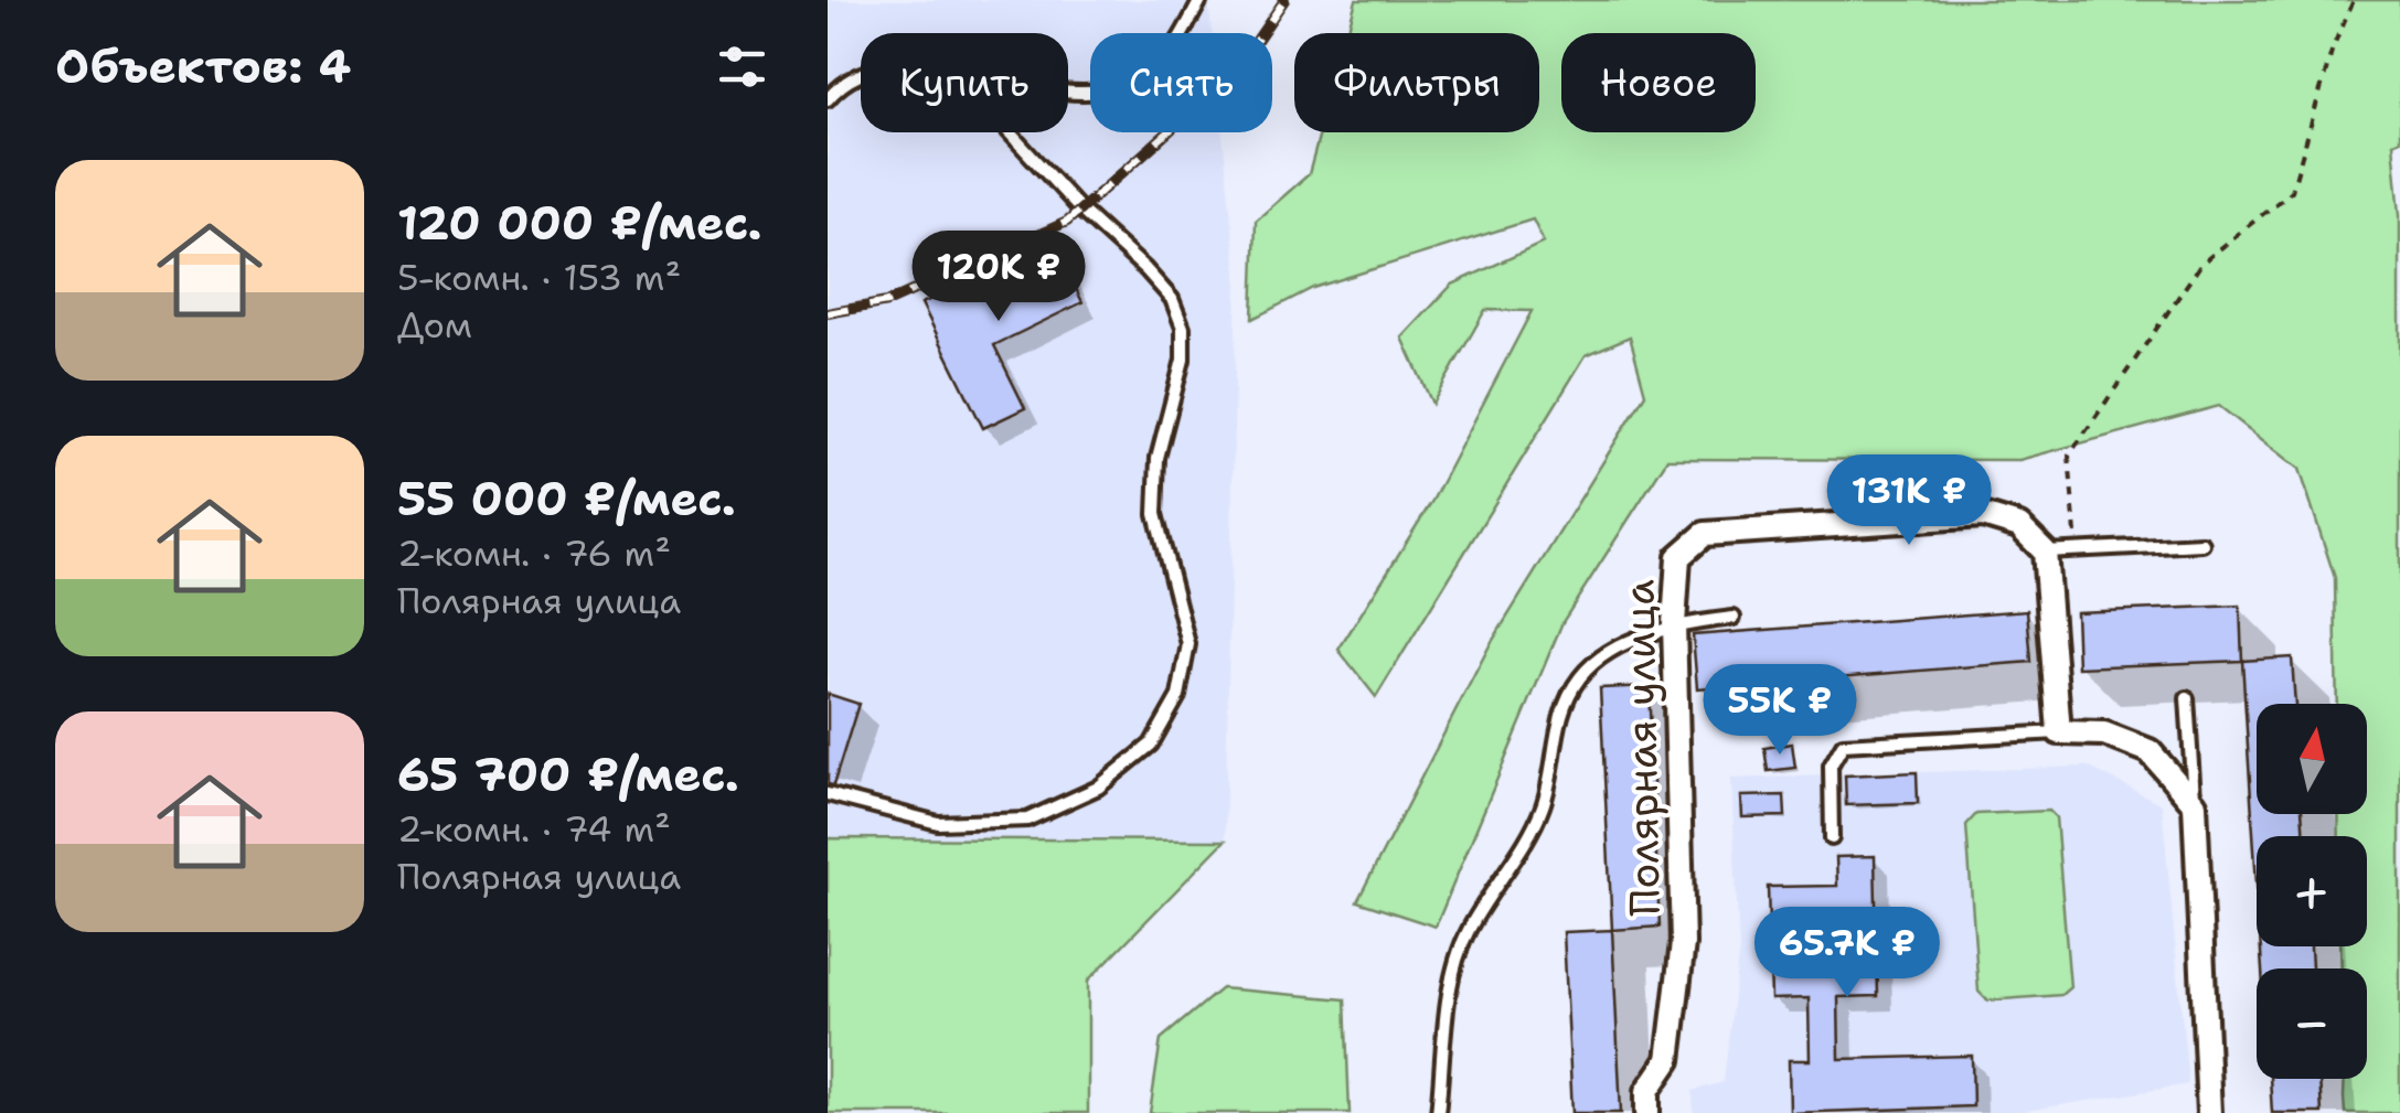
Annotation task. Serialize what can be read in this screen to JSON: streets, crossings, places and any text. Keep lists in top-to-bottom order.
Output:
{
  "streets": {
    "street": ["Полярная улица"]
  },
  "north": "top",
  "page": {
    "heading": "Объектов: 4",
    "chip": [
      "Купить",
      "Снять",
      "Фильтры",
      "Новое"
    ],
    "list": [
      {
        "name": "120 000 ₽/мес.",
        "note": "5-комн. · 153 m² · Дом"
      },
      {
        "name": "55 000 ₽/мес.",
        "note": "2-комн. · 76 m² · Полярная улица"
      },
      {
        "name": "65 700 ₽/мес.",
        "note": "2-комн. · 74 m² · Полярная улица"
      }
    ],
    "price": [
      "120K ₽",
      "131K ₽",
      "55K ₽",
      "65.7K ₽"
    ],
    "map_buttons": ["+", "−"]
  }
}
